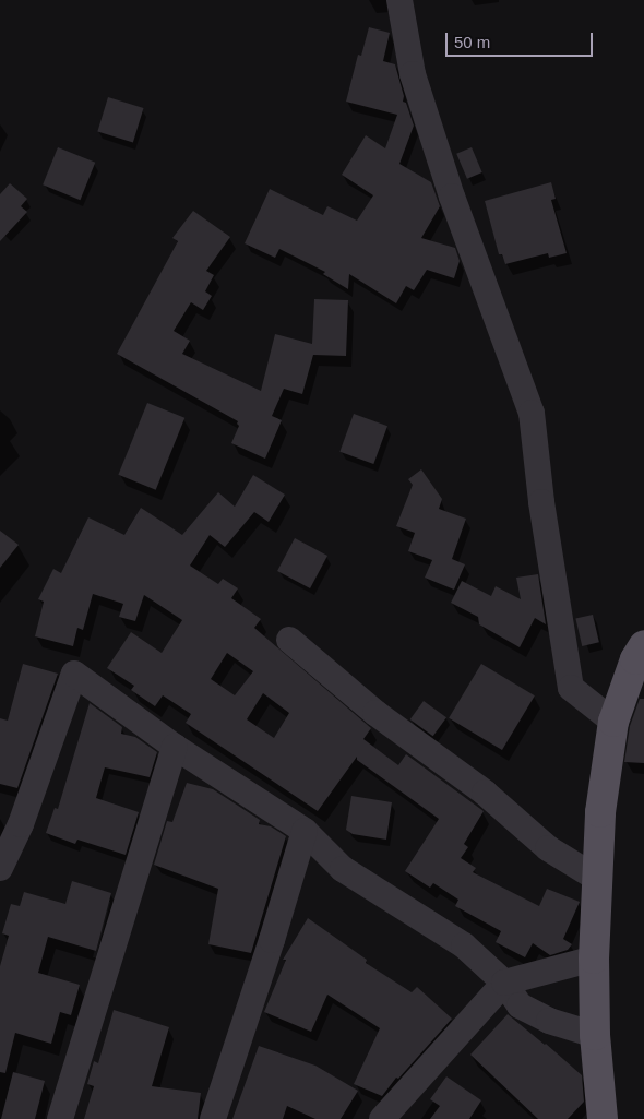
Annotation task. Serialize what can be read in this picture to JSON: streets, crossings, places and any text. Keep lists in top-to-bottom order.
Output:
{
  "scale_bar": "50 m"
}
